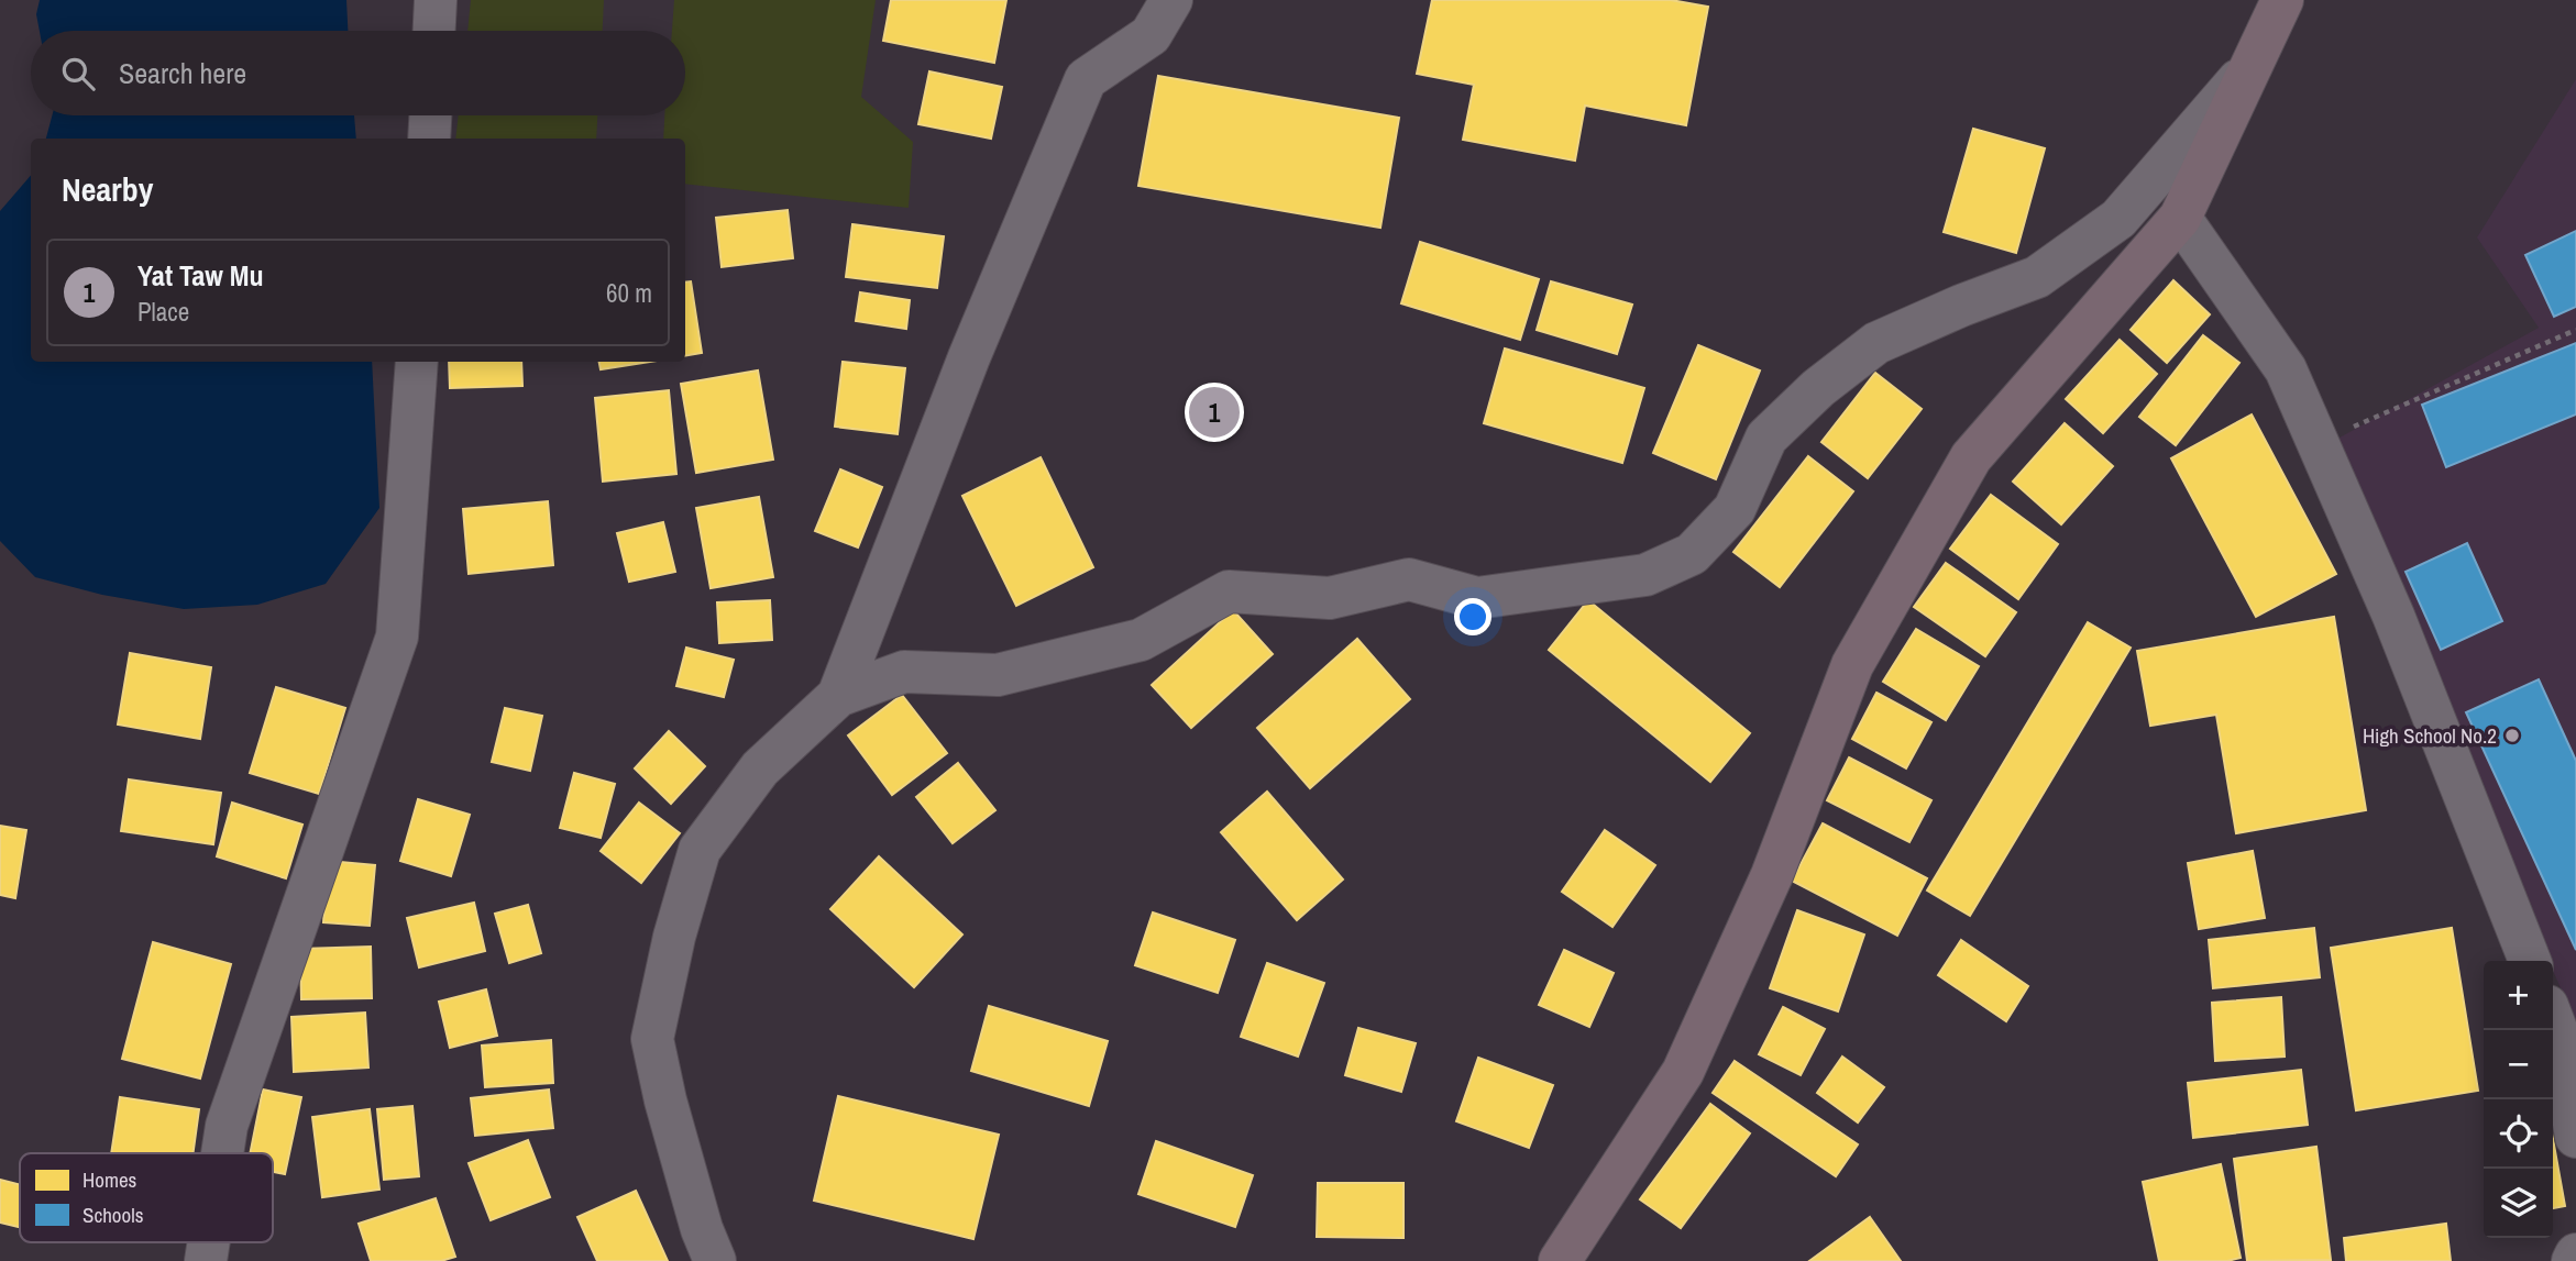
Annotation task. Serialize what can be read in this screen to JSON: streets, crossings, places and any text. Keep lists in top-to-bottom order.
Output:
{
  "places": ["High School No.2"],
  "legend": ["Homes", "Schools"],
  "page": {
    "search": "Search here",
    "heading": "Nearby",
    "list": [
      {
        "mark": "1",
        "name": "Yat Taw Mu",
        "note": "Place",
        "value": "60 m"
      }
    ],
    "pins": "1",
    "map_buttons": ["+", "−"]
  }
}
